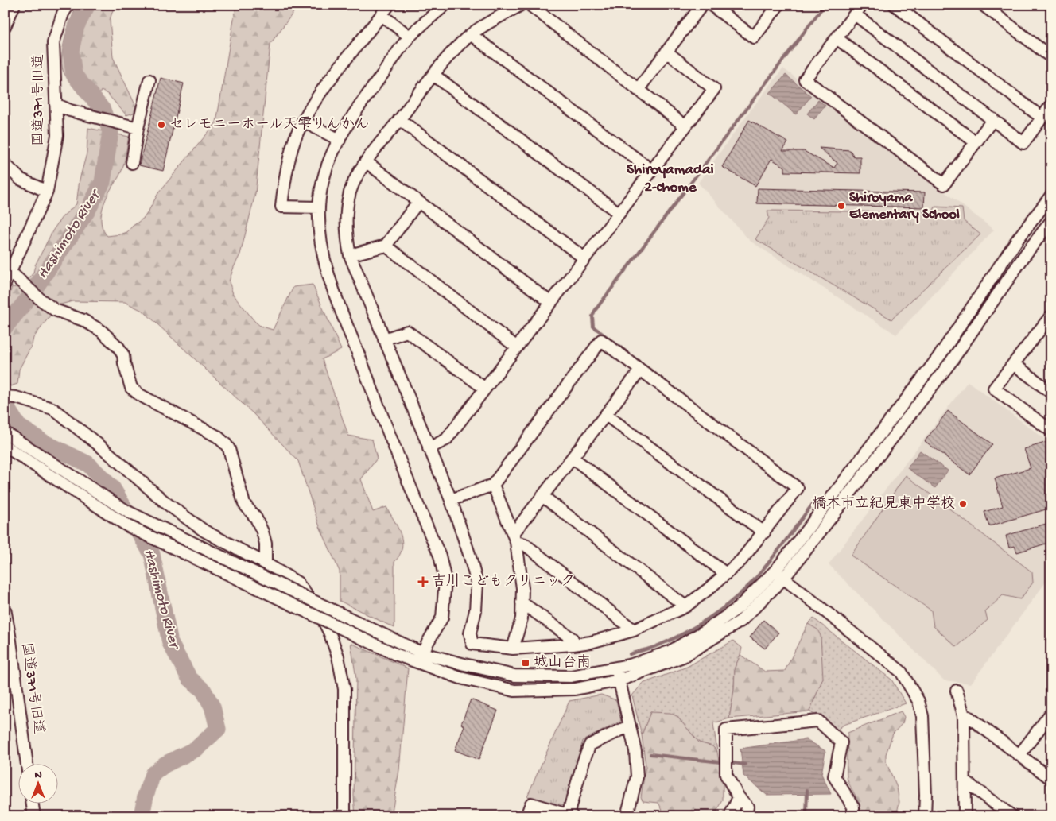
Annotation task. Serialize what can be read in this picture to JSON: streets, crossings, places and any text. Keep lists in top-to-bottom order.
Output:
{
  "streets": {
    "street": ["国道371号旧道"]
  },
  "districts": ["Shiroyamadai 2-chome"],
  "water": ["Hashimoto River"],
  "places": {
    "other": ["セレモニーホール天雫りんかん", "Shiroyama Elementary School", "橋本市立紀見東中学校"],
    "health": ["吉川こどもクリニック"],
    "transit": ["城山台南"]
  },
  "north": "top"
}
